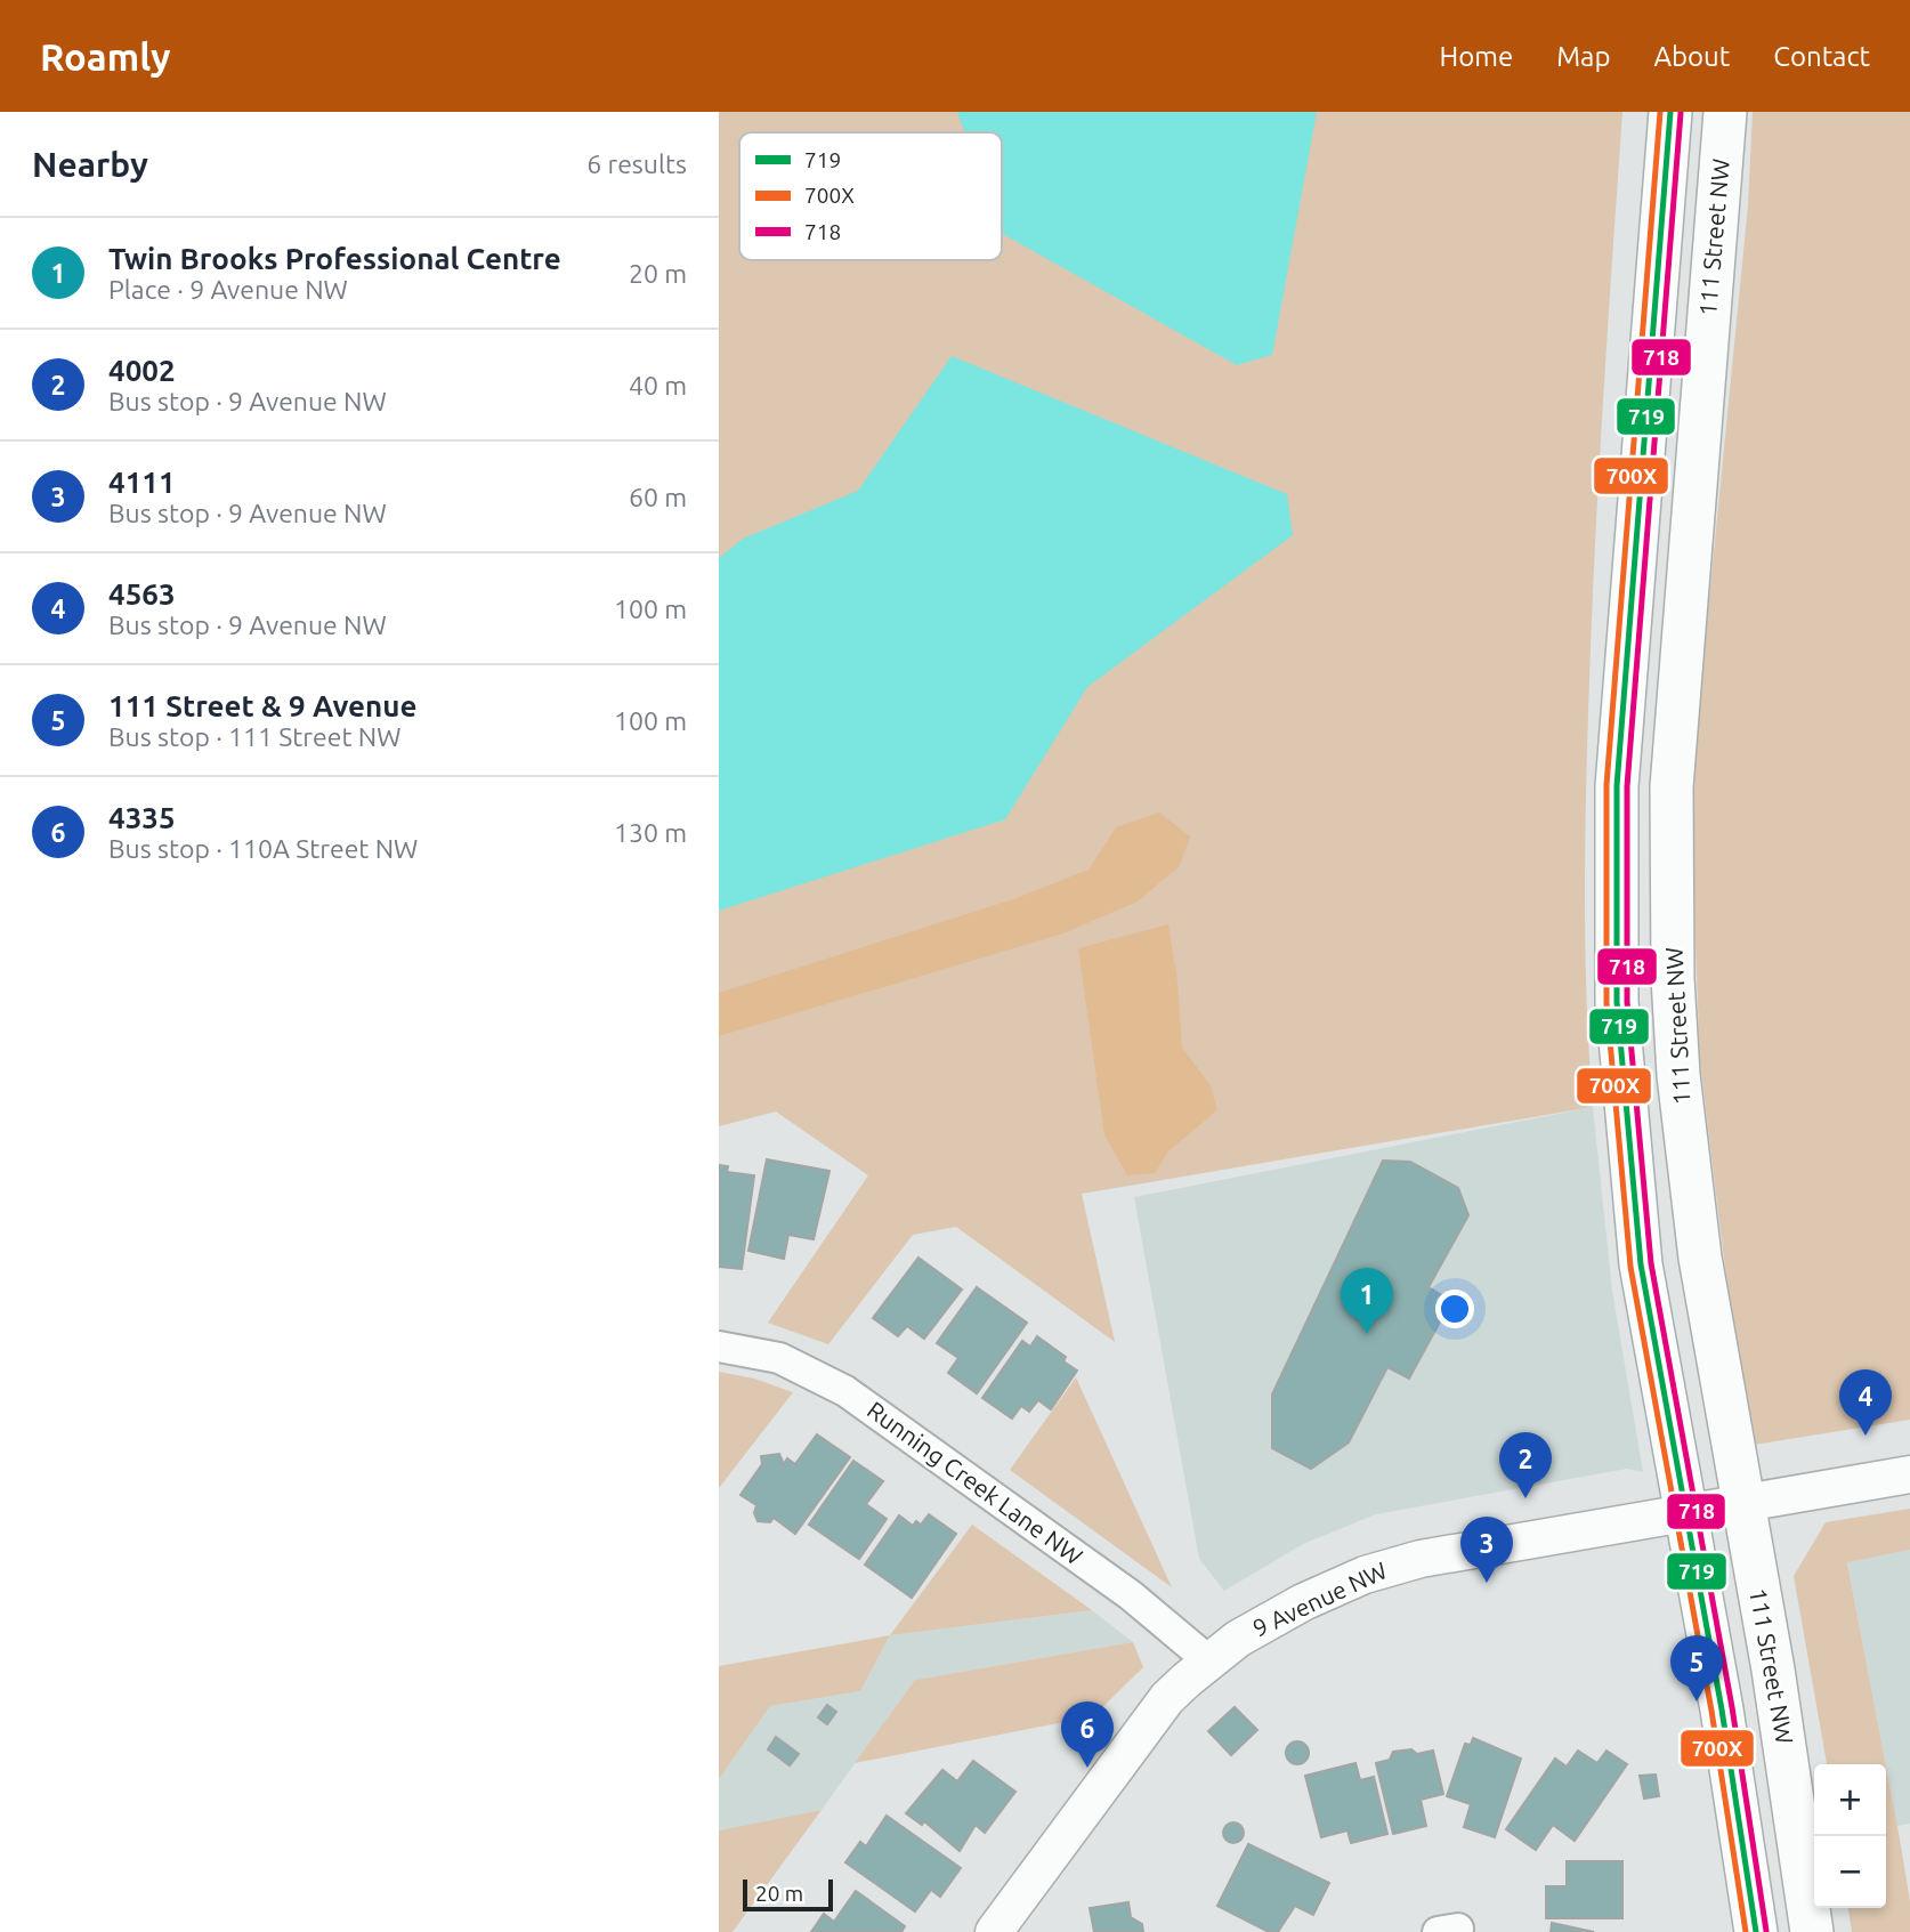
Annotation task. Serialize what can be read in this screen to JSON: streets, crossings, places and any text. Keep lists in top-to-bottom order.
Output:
{
  "streets": {
    "main road": ["111 Street NW"],
    "street": ["Running Creek Lane NW", "9 Avenue NW"]
  },
  "crossings": [
    ["111 Street NW", "9 Avenue NW"],
    ["Running Creek Lane NW", "9 Avenue NW"]
  ],
  "lines": ["transit line 719", "transit line 700X", "transit line 718"],
  "legend": ["719", "700X", "718"],
  "scale_bar": "20 m",
  "page": {
    "header": "Roamly",
    "nav": [
      "Home",
      "Map",
      "About",
      "Contact"
    ],
    "heading": ["Nearby", "6 results"],
    "list": [
      {
        "mark": "1",
        "name": "Twin Brooks Professional Centre",
        "note": "Place · 9 Avenue NW",
        "value": "20 m"
      },
      {
        "mark": "2",
        "name": "4002",
        "note": "Bus stop · 9 Avenue NW",
        "value": "40 m"
      },
      {
        "mark": "3",
        "name": "4111",
        "note": "Bus stop · 9 Avenue NW",
        "value": "60 m"
      },
      {
        "mark": "4",
        "name": "4563",
        "note": "Bus stop · 9 Avenue NW",
        "value": "100 m"
      },
      {
        "mark": "5",
        "name": "111 Street & 9 Avenue",
        "note": "Bus stop · 111 Street NW",
        "value": "100 m"
      },
      {
        "mark": "6",
        "name": "4335",
        "note": "Bus stop · 110A Street NW",
        "value": "130 m"
      }
    ],
    "pins": [
      "1",
      "4",
      "2",
      "3",
      "5",
      "6"
    ],
    "map_buttons": ["+", "−"],
    "scale": "20 m"
  }
}
